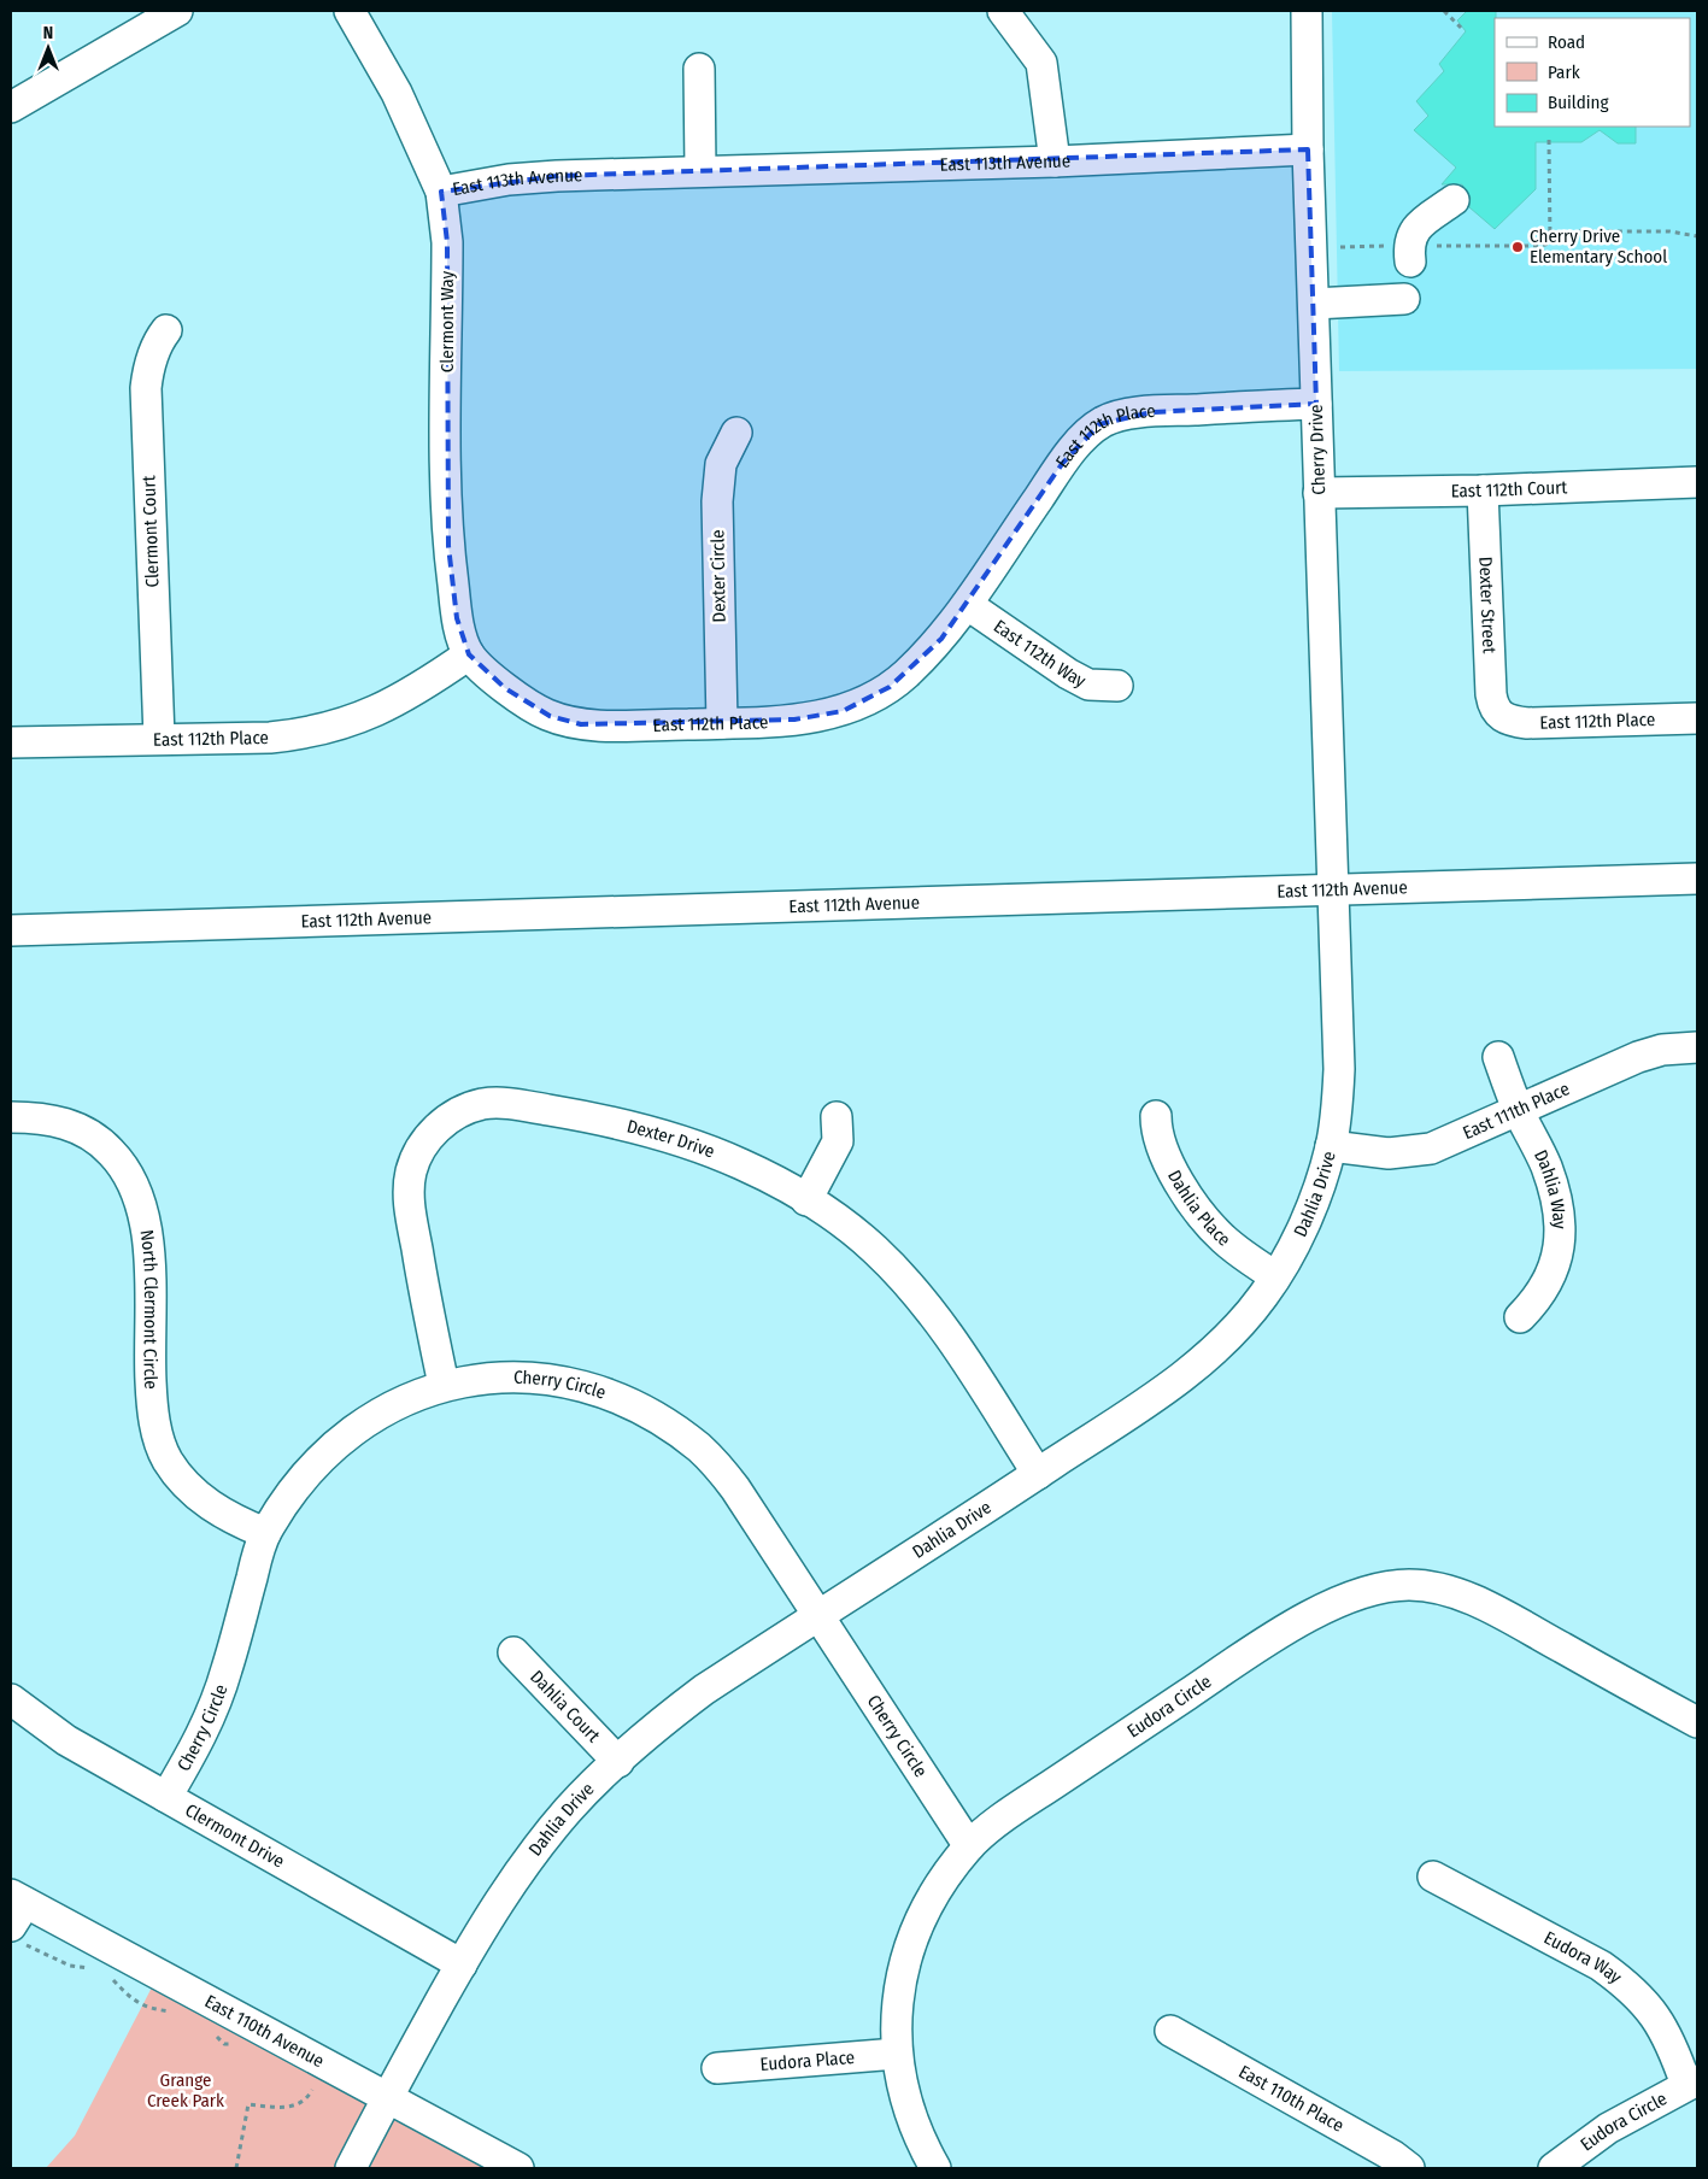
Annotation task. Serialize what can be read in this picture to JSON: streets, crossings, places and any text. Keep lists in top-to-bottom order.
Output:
{
  "streets": {
    "street": [
      "East 113th Avenue",
      "Clermont Way",
      "East 112th Place",
      "Cherry Drive",
      "East 112th Court",
      "Clermont Court",
      "Dexter Circle",
      "Dexter Street",
      "East 112th Way",
      "East 112th Avenue",
      "East 111th Place",
      "Dexter Drive",
      "Dahlia Way",
      "Dahlia Drive",
      "Dahlia Place",
      "North Clermont Circle",
      "Cherry Circle",
      "Eudora Circle",
      "Dahlia Court",
      "Clermont Drive",
      "Eudora Way",
      "East 110th Avenue",
      "Eudora Place",
      "East 110th Place"
    ]
  },
  "crossings": [
    ["East 113th Avenue", "Clermont Way"],
    ["East 113th Avenue", "Cherry Drive"],
    ["Clermont Way", "East 112th Place"],
    ["East 112th Place", "Cherry Drive"],
    ["East 112th Place", "Clermont Court"],
    ["East 112th Place", "Dexter Circle"],
    ["East 112th Place", "Dexter Street"],
    ["East 112th Place", "East 112th Way"],
    ["Cherry Drive", "East 112th Court"],
    ["Cherry Drive", "East 112th Avenue"],
    ["Cherry Drive", "Dahlia Drive"],
    ["East 112th Court", "Dexter Street"],
    ["East 112th Avenue", "Dahlia Drive"],
    ["East 111th Place", "Dahlia Way"],
    ["East 111th Place", "Dahlia Drive"],
    ["Dexter Drive", "Dahlia Drive"],
    ["Dexter Drive", "Cherry Circle"],
    ["Dahlia Drive", "Dahlia Place"],
    ["Dahlia Drive", "Cherry Circle"],
    ["Dahlia Drive", "Dahlia Court"],
    ["Dahlia Drive", "Clermont Drive"],
    ["Dahlia Drive", "East 110th Avenue"],
    ["North Clermont Circle", "Cherry Circle"],
    ["Cherry Circle", "Eudora Circle"],
    ["Cherry Circle", "Clermont Drive"],
    ["Eudora Circle", "Eudora Way"],
    ["Eudora Circle", "Eudora Place"]
  ],
  "parks": ["Grange Creek Park"],
  "places": ["Cherry Drive Elementary School"],
  "legend": ["Road", "Park", "Building"],
  "north": "top"
}
